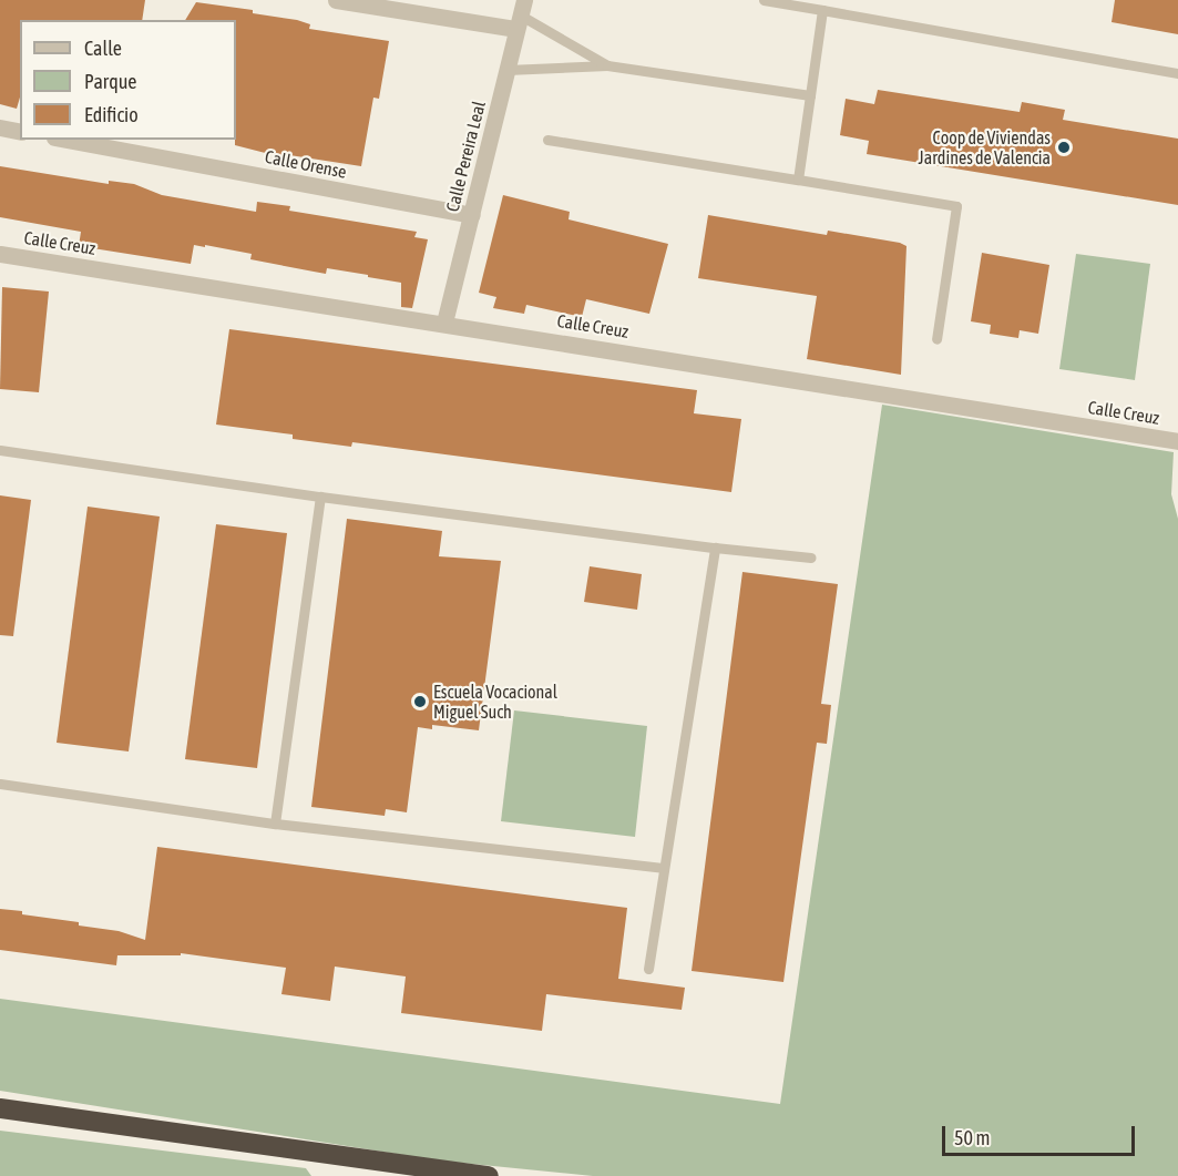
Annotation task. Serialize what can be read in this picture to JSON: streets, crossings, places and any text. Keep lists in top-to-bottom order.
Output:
{
  "streets": {
    "street": ["Calle Pereira Leal", "Calle Orense", "Calle Creuz"]
  },
  "crossings": [
    ["Calle Pereira Leal", "Calle Orense"],
    ["Calle Pereira Leal", "Calle Creuz"]
  ],
  "places": ["Coop de Viviendas Jardines de Valencia", "Escuela Vocacional Miguel Such"],
  "legend": ["Calle", "Parque", "Edificio"],
  "scale_bar": "50 m"
}
